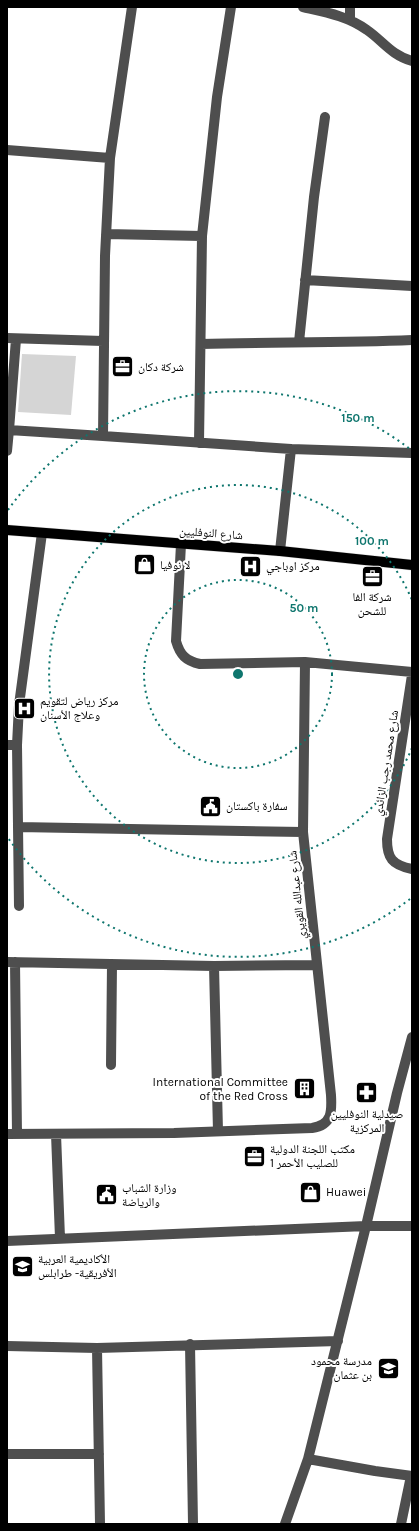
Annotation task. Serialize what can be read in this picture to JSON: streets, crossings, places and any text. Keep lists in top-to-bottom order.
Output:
{
  "streets": {
    "main road": ["شارع النوفليين"],
    "street": ["شارع محمد رجب الزائدي", "شارع عبدالله القويري"]
  },
  "places": {
    "office": ["شركة دكان", "شركة الفا للشحن", "مكتب اللجنة الدولية للصليب الأحمر 1"],
    "shop": ["لا نوفيا", "Huawei"],
    "hospital": ["مركز اوباجي", "مركز رياض لتقويم وعلاج الأسنان"],
    "public building": ["سفارة باكستان", "وزارة الشباب والرياضة"],
    "building": ["International Committee of the Red Cross"],
    "pharmacy": ["صيدلية النوفليين المركزية"],
    "school or university": ["الأكاديمية العربية الأفريقية- طرابلس", "مدرسة محمود بن عثمان"]
  },
  "rings": ["150 m", "100 m", "50 m"]
}
